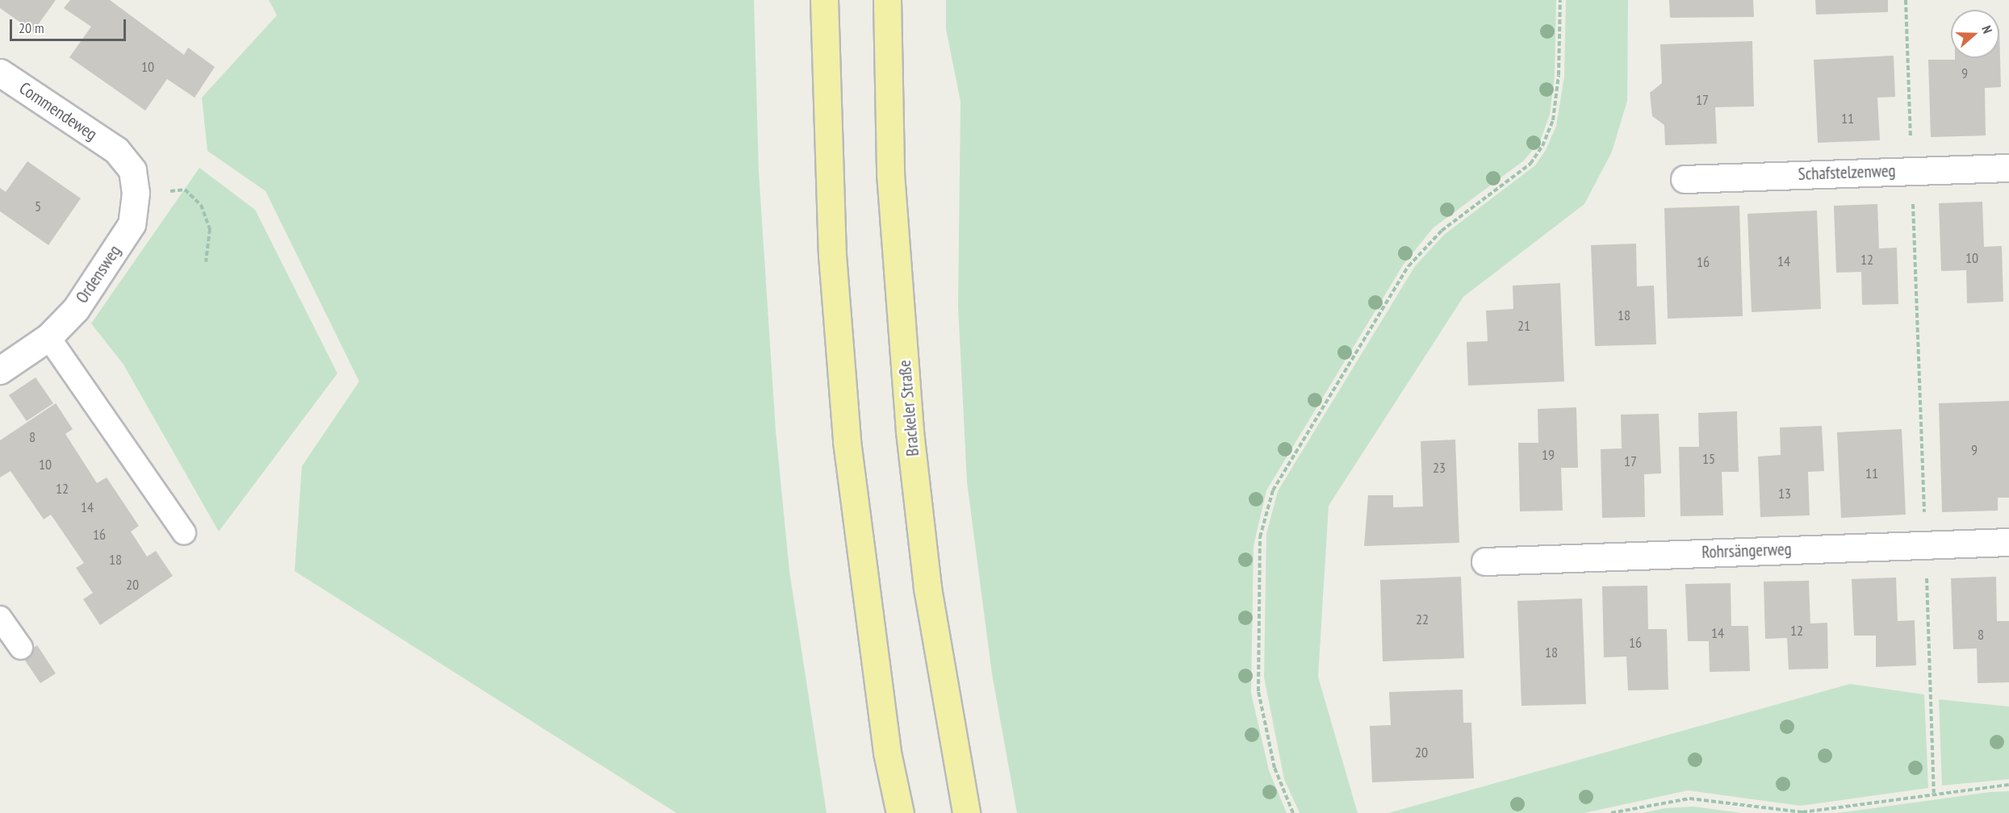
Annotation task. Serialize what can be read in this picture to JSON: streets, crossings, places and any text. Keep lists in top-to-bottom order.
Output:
{
  "streets": {
    "highway": ["Brackeler Straße"],
    "street": [
      "Commendeweg",
      "Schafstelzenweg",
      "Ordensweg",
      "Rohrsängerweg"
    ]
  },
  "crossings": [
    ["Commendeweg", "Ordensweg"]
  ],
  "house_numbers": [
    "10",
    "9",
    "17",
    "11",
    "5",
    "10",
    "12",
    "14",
    "16",
    "18",
    "21",
    "8",
    "9",
    "19",
    "15",
    "17",
    "10",
    "23",
    "11",
    "12",
    "13",
    "14",
    "16",
    "18",
    "20",
    "22",
    "12",
    "14",
    "8",
    "16",
    "18",
    "20"
  ],
  "scale_bar": "20 m",
  "north": "right"
}
